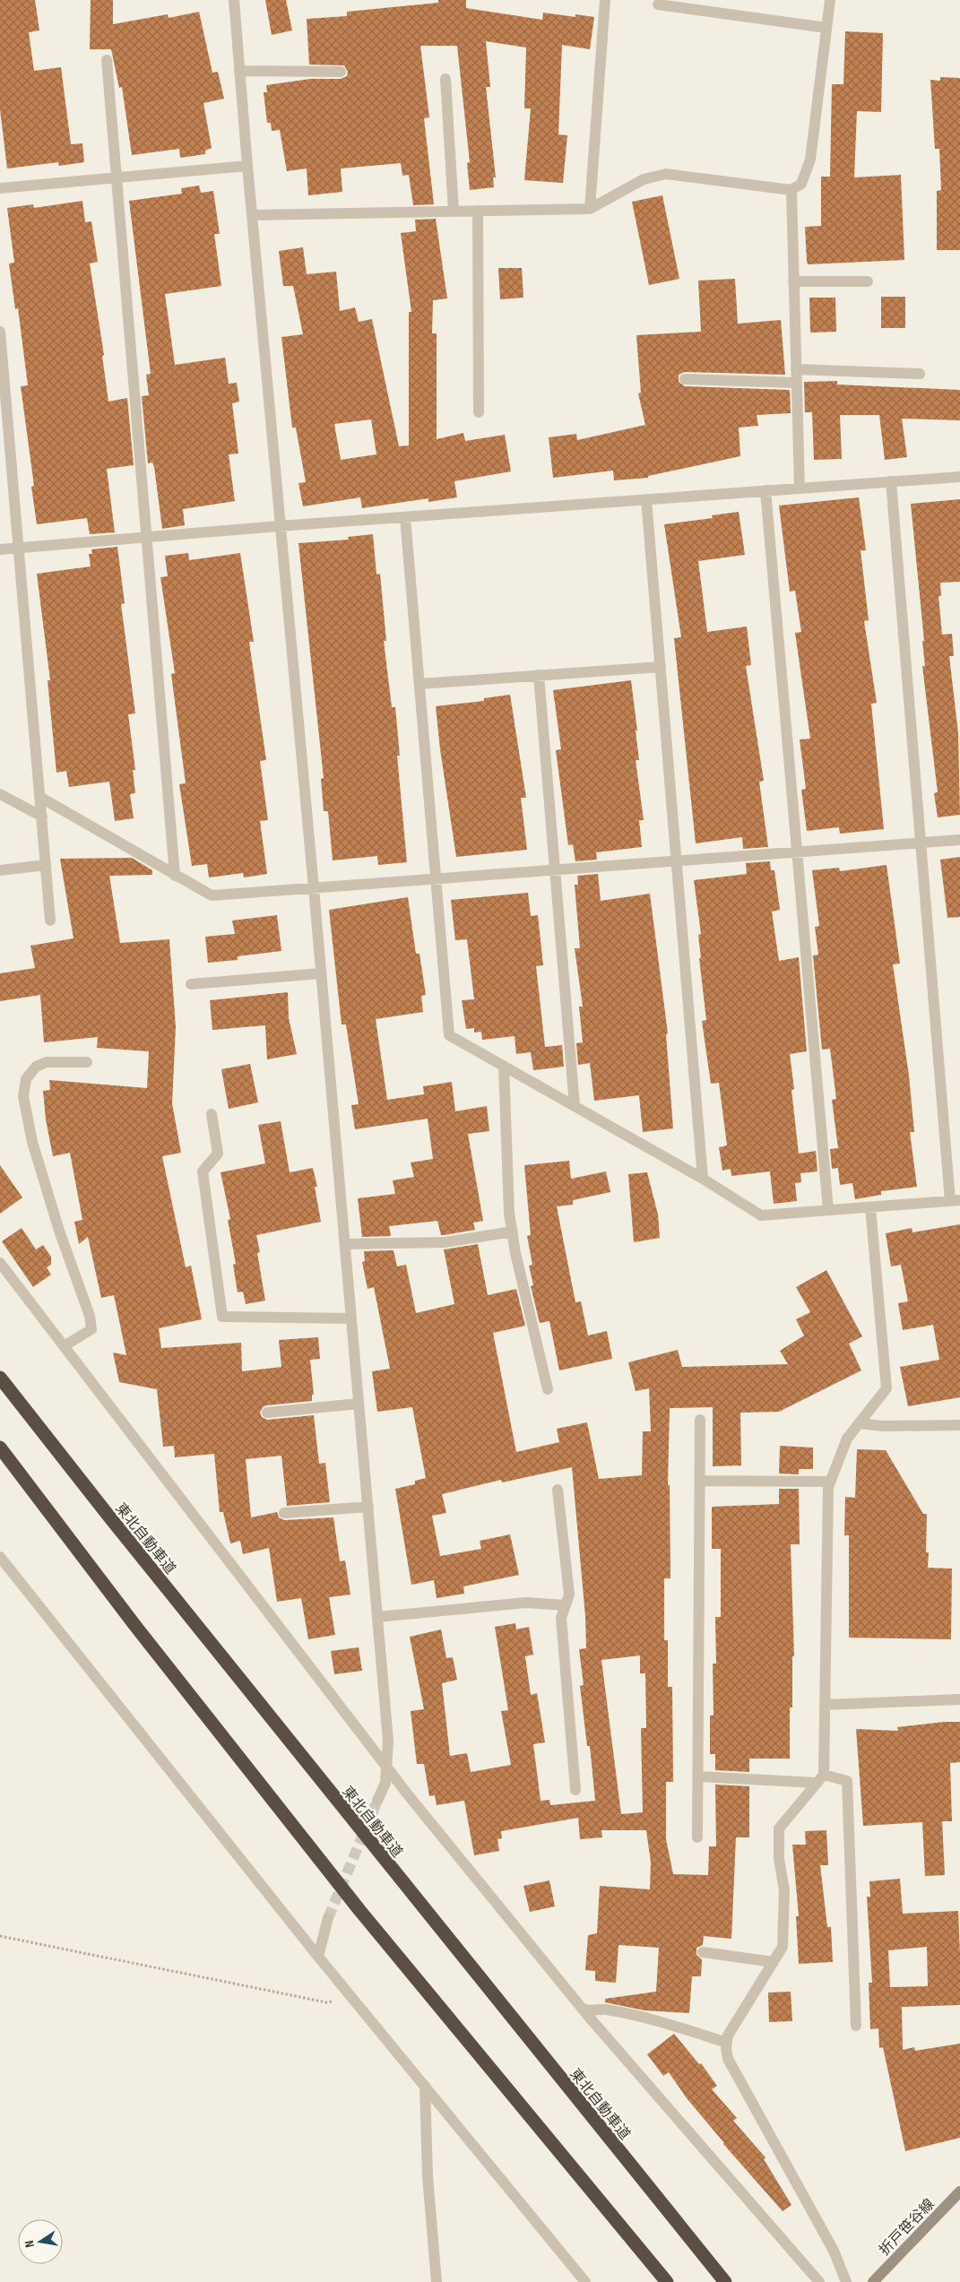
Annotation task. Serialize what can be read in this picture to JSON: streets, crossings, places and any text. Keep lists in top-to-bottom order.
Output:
{
  "streets": {
    "highway": ["東北自動車道"],
    "main road": ["折戸笹谷線"]
  },
  "north": "left"
}
